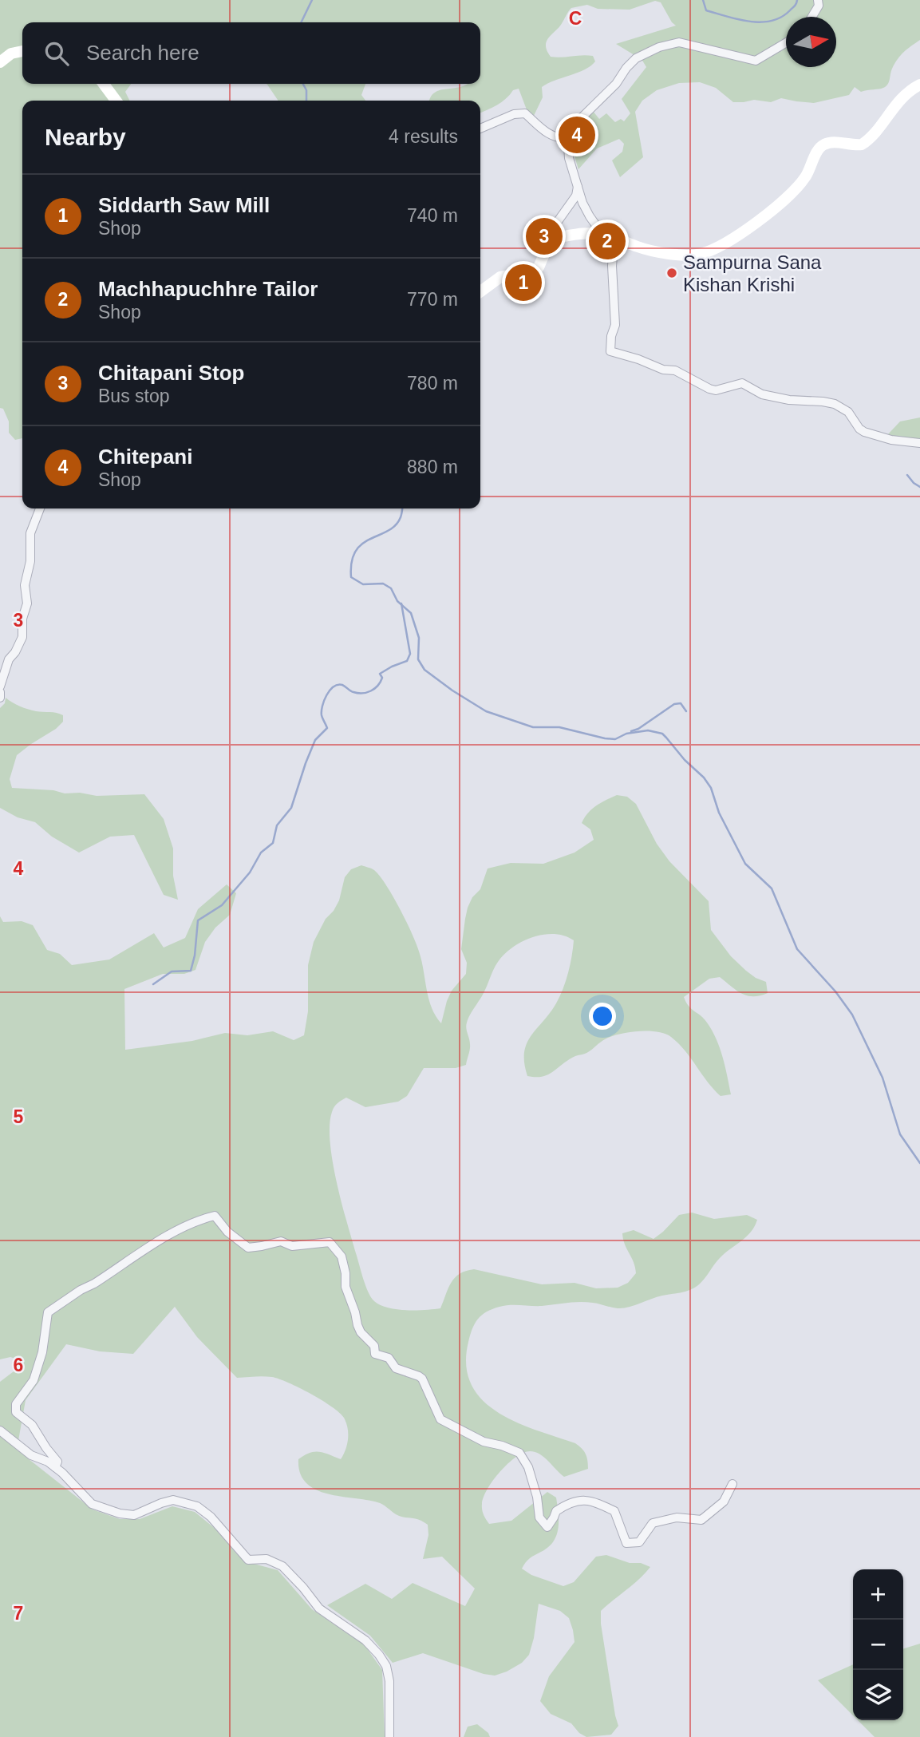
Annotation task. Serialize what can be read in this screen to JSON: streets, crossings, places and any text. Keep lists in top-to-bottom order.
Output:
{
  "places": ["Sampurna Sana Kishan Krishi"],
  "north": "right",
  "page": {
    "search": "Search here",
    "heading": ["Nearby", "4 results"],
    "pins": [
      "4",
      "3",
      "2",
      "1"
    ],
    "list": [
      {
        "mark": "1",
        "name": "Siddarth Saw Mill",
        "note": "Shop",
        "value": "740 m"
      },
      {
        "mark": "2",
        "name": "Machhapuchhre Tailor",
        "note": "Shop",
        "value": "770 m"
      },
      {
        "mark": "3",
        "name": "Chitapani Stop",
        "note": "Bus stop",
        "value": "780 m"
      },
      {
        "mark": "4",
        "name": "Chitepani",
        "note": "Shop",
        "value": "880 m"
      }
    ],
    "map_buttons": ["+", "−"]
  },
  "grid": {
    "columns": ["C"],
    "rows": [
      "3",
      "4",
      "5",
      "6",
      "7"
    ]
  }
}
